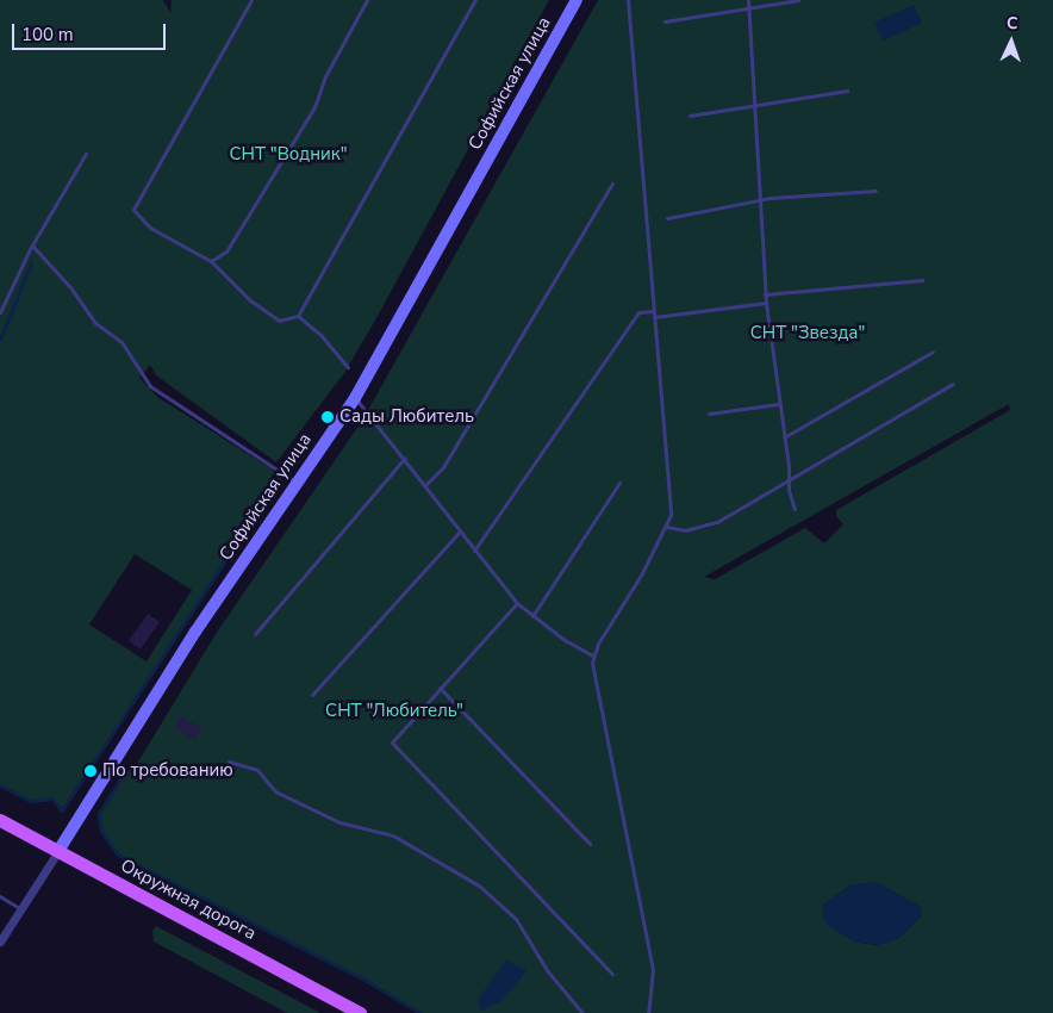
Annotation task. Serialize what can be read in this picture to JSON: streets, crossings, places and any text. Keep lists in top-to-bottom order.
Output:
{
  "streets": {
    "main road": ["Софийская улица", "Окружная дорога"]
  },
  "crossings": [
    ["Софийская улица", "Окружная дорога"]
  ],
  "parks": ["СНТ \"Водник\"", "СНТ \"Звезда\"", "СНТ \"Любитель\""],
  "places": ["Сады Любитель", "По требованию"],
  "scale_bar": "100 m",
  "north": "top"
}
